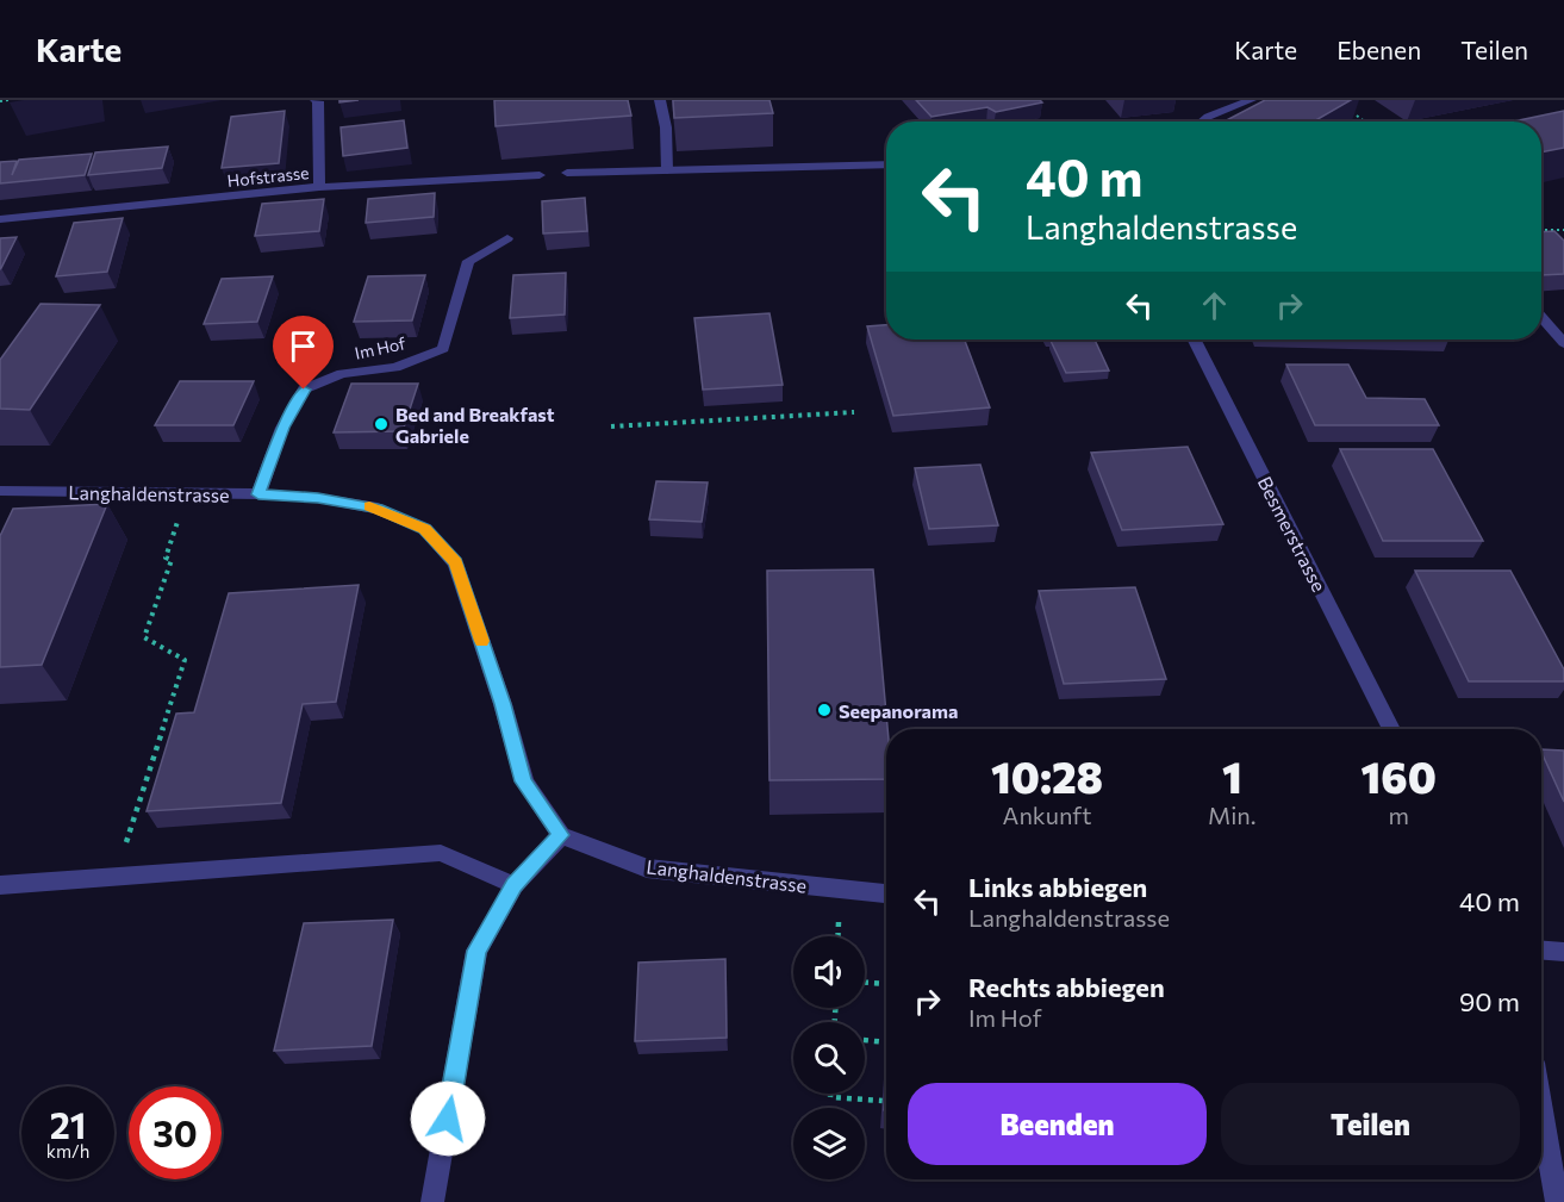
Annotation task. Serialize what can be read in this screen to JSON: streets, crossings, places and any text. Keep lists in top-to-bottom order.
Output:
{
  "streets": {
    "street": [
      "Hofstrasse",
      "Im Hof",
      "Langhaldenstrasse",
      "Besmerstrasse"
    ]
  },
  "crossings": [
    ["Im Hof", "Langhaldenstrasse"]
  ],
  "places": ["Bed and Breakfast Gabriele", "Seepanorama"],
  "page": {
    "header": "Karte",
    "nav": ["Karte", "Ebenen", "Teilen"],
    "turn": ["40 m", "Langhaldenstrasse"],
    "eta": [
      "10:28",
      "Ankunft",
      "1",
      "Min.",
      "160",
      "m"
    ],
    "list": [
      {
        "name": "Links abbiegen",
        "note": "Langhaldenstrasse",
        "value": "40 m"
      },
      {
        "name": "Rechts abbiegen",
        "note": "Im Hof",
        "value": "90 m"
      }
    ],
    "buttons": ["Beenden", "Teilen"],
    "speed": "21 km/h",
    "limit": "30"
  }
}
